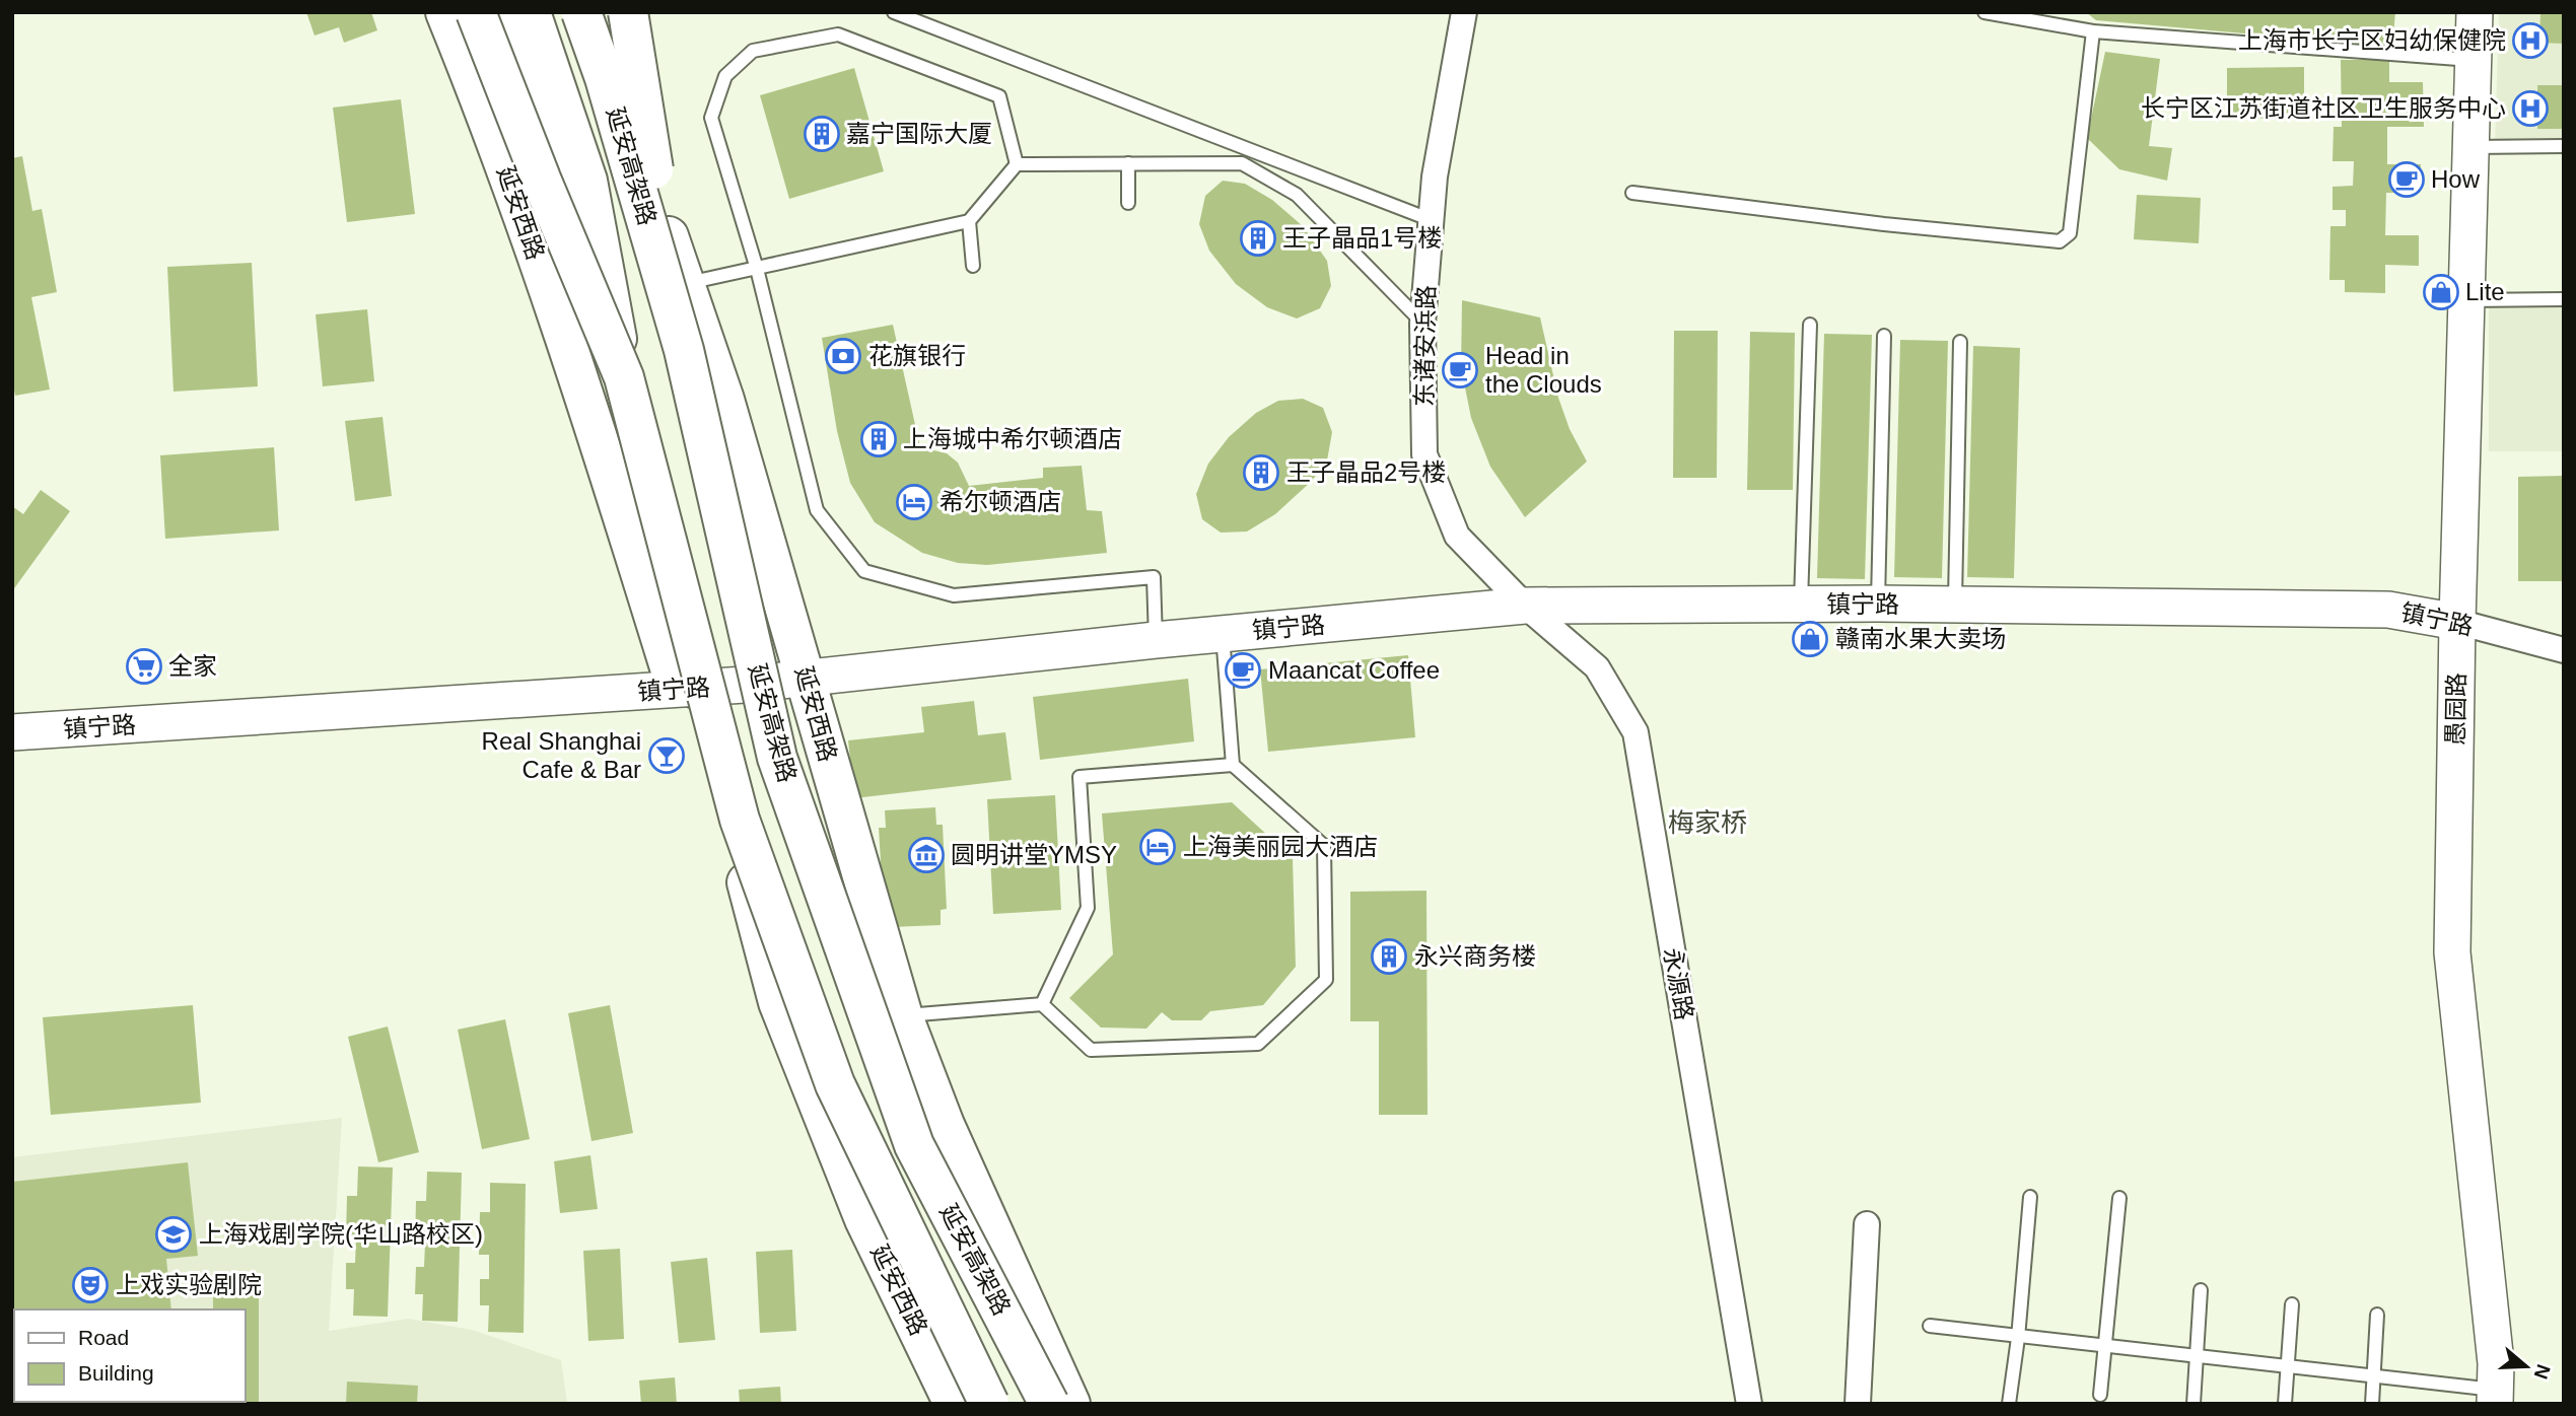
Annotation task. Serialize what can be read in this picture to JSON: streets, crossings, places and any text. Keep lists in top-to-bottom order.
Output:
{
  "streets": {
    "main road": ["延安高架路", "延安西路"],
    "street": [
      "东诸安浜路",
      "镇宁路",
      "愚园路",
      "永源路"
    ]
  },
  "crossings": [
    ["延安西路", "镇宁路"],
    ["东诸安浜路", "镇宁路"],
    ["东诸安浜路", "永源路"],
    ["镇宁路", "愚园路"],
    ["镇宁路", "永源路"]
  ],
  "districts": ["梅家桥"],
  "places": {
    "hospital": ["上海市长宁区妇幼保健院", "长宁区江苏街道社区卫生服务中心"],
    "building": [
      "嘉宁国际大厦",
      "王子晶品1号楼",
      "上海城中希尔顿酒店",
      "王子晶品2号楼",
      "永兴商务楼"
    ],
    "cafe": ["How", "Head in the Clouds", "Maancat Coffee"],
    "shop": ["Lite", "赣南水果大卖场"],
    "bank": ["花旗银行"],
    "hotel": ["希尔顿酒店", "上海美丽园大酒店"],
    "supermarket": ["全家"],
    "bar": ["Real Shanghai Cafe & Bar"],
    "museum": ["圆明讲堂YMSY"],
    "school or university": ["上海戏剧学院(华山路校区)"],
    "theatre": ["上戏实验剧院"]
  },
  "legend": ["Road", "Building"],
  "north": "right"
}
